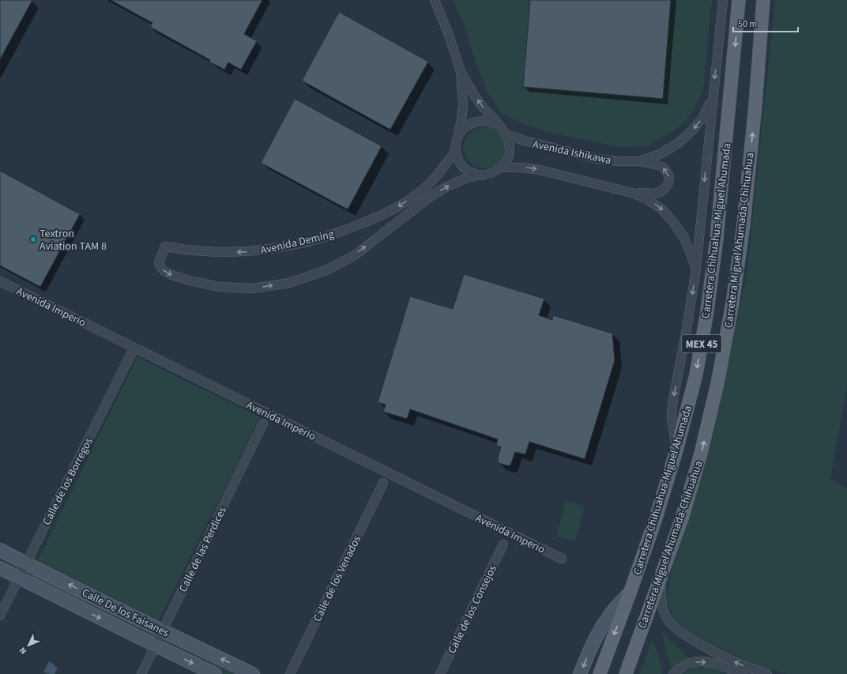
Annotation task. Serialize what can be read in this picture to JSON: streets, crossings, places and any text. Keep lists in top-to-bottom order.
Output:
{
  "streets": {
    "main road": ["Carretera Chihuahua-Miguel Ahumada", "Carretera Miguel Ahumada-Chihuahua", "MEX 45"],
    "street": [
      "Avenida Ishikawa",
      "Avenida Deming",
      "Avenida Imperio",
      "Calle de los Borregos",
      "Calle de las Perdices",
      "Calle de los Venados",
      "Calle de los Consejos",
      "Calle De los Faisanes"
    ]
  },
  "crossings": [
    ["Avenida Ishikawa", "Avenida Deming"],
    ["Avenida Imperio", "Calle de los Borregos"],
    ["Calle de los Borregos", "Calle De los Faisanes"],
    ["Calle de las Perdices", "Calle De los Faisanes"]
  ],
  "one_way": ["Carretera Chihuahua-Miguel Ahumada", "Carretera Miguel Ahumada-Chihuahua"],
  "places": ["Textron Aviation TAM 8"],
  "scale_bar": "50 m",
  "north": "bottom left"
}
